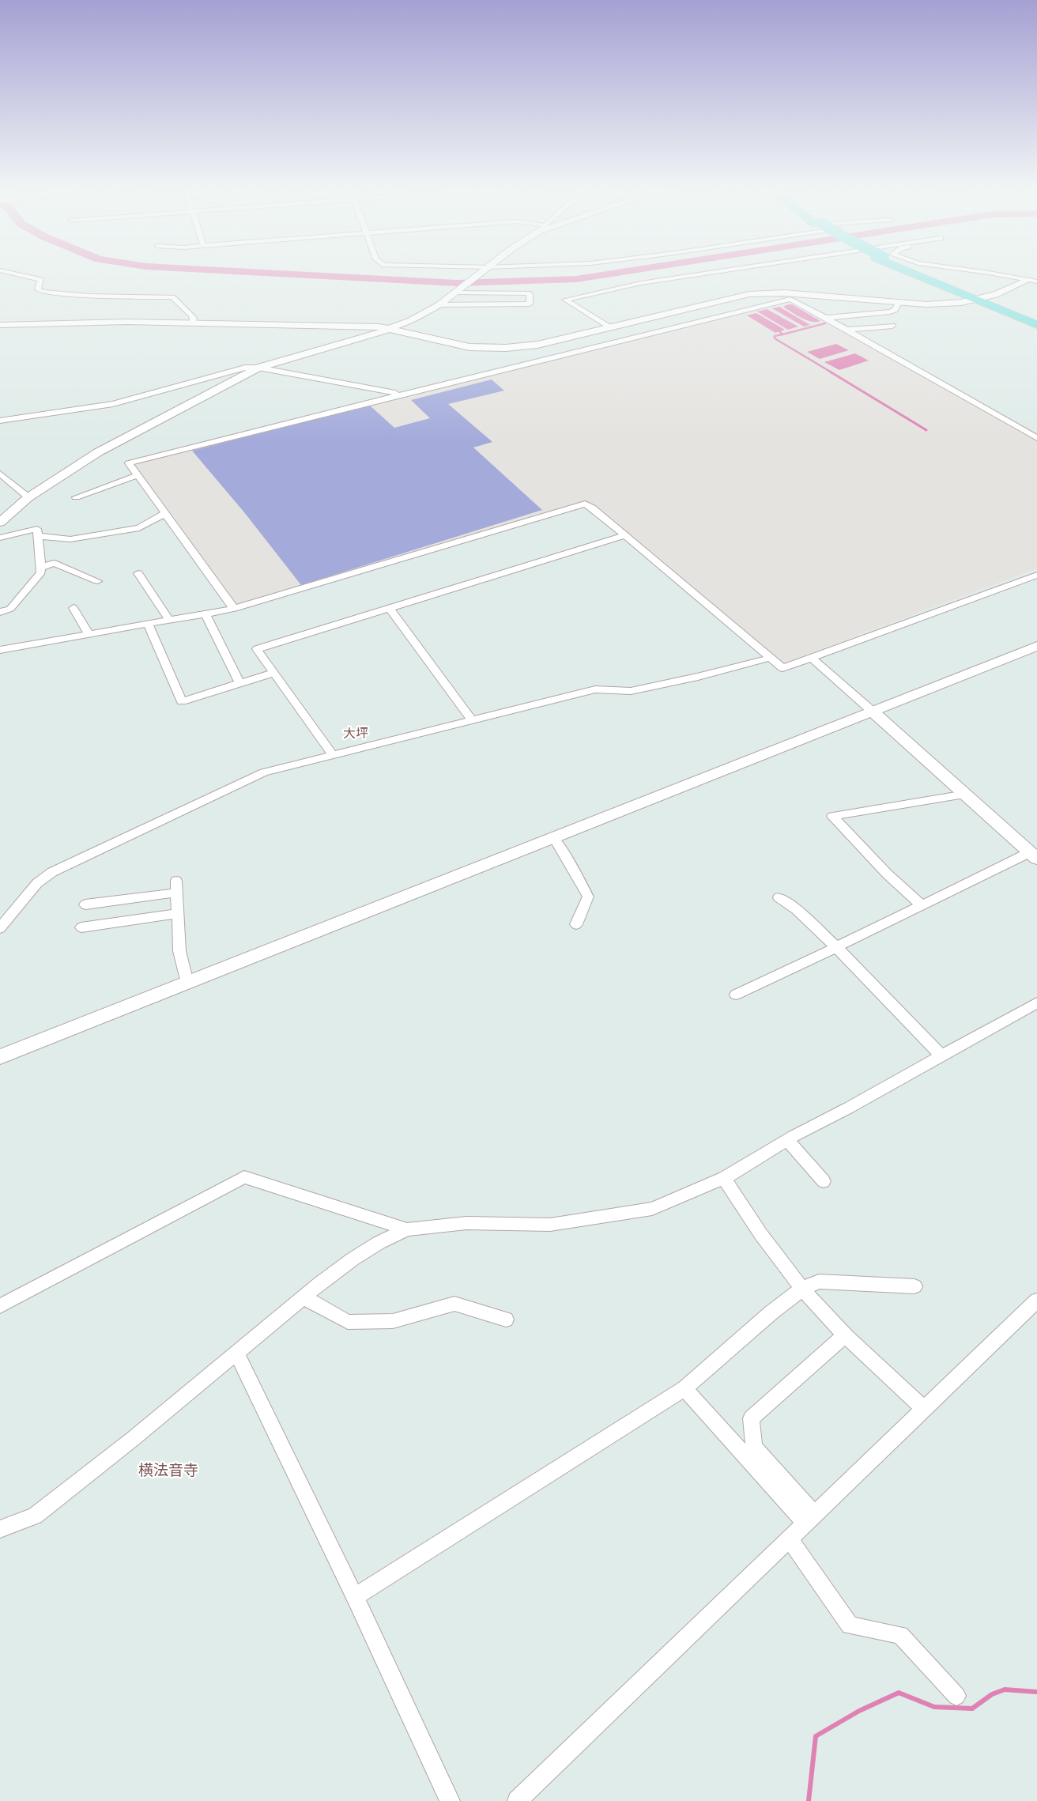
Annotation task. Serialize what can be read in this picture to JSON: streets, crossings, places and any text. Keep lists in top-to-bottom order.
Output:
{
  "districts": ["大坪", "横法音寺"]
}
